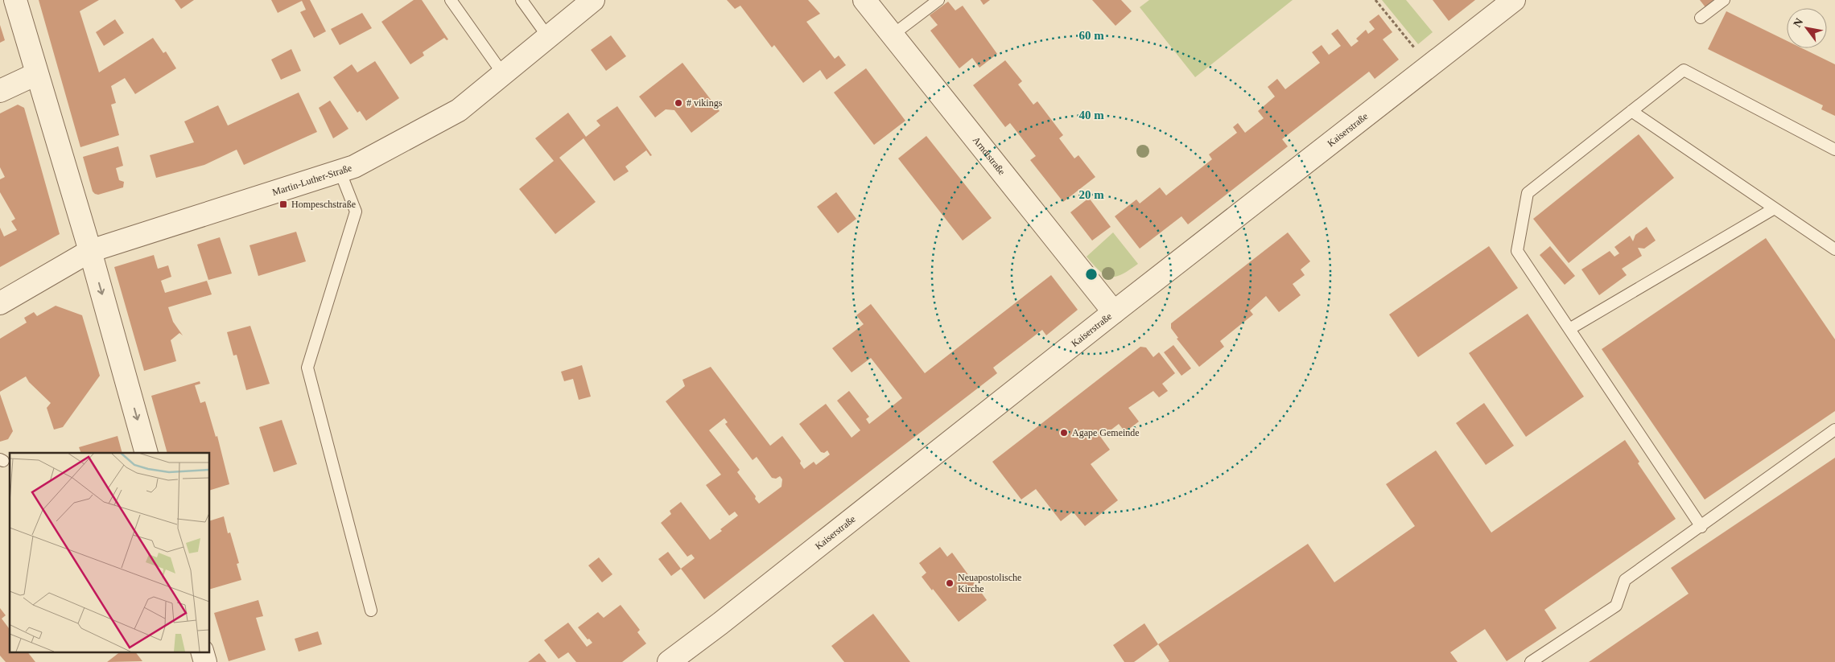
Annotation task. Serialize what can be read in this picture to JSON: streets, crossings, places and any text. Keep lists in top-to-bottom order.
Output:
{
  "streets": {
    "street": ["Kaiserstraße", "Arndtstraße", "Martin-Luther-Straße"]
  },
  "crossings": [
    ["Kaiserstraße", "Arndtstraße"]
  ],
  "places": {
    "other": ["# vikings", "Agape Gemeinde", "Neuapostolische Kirche"],
    "transit": ["Hompeschstraße"]
  },
  "north": "top left",
  "rings": ["60 m", "40 m", "20 m"]
}
